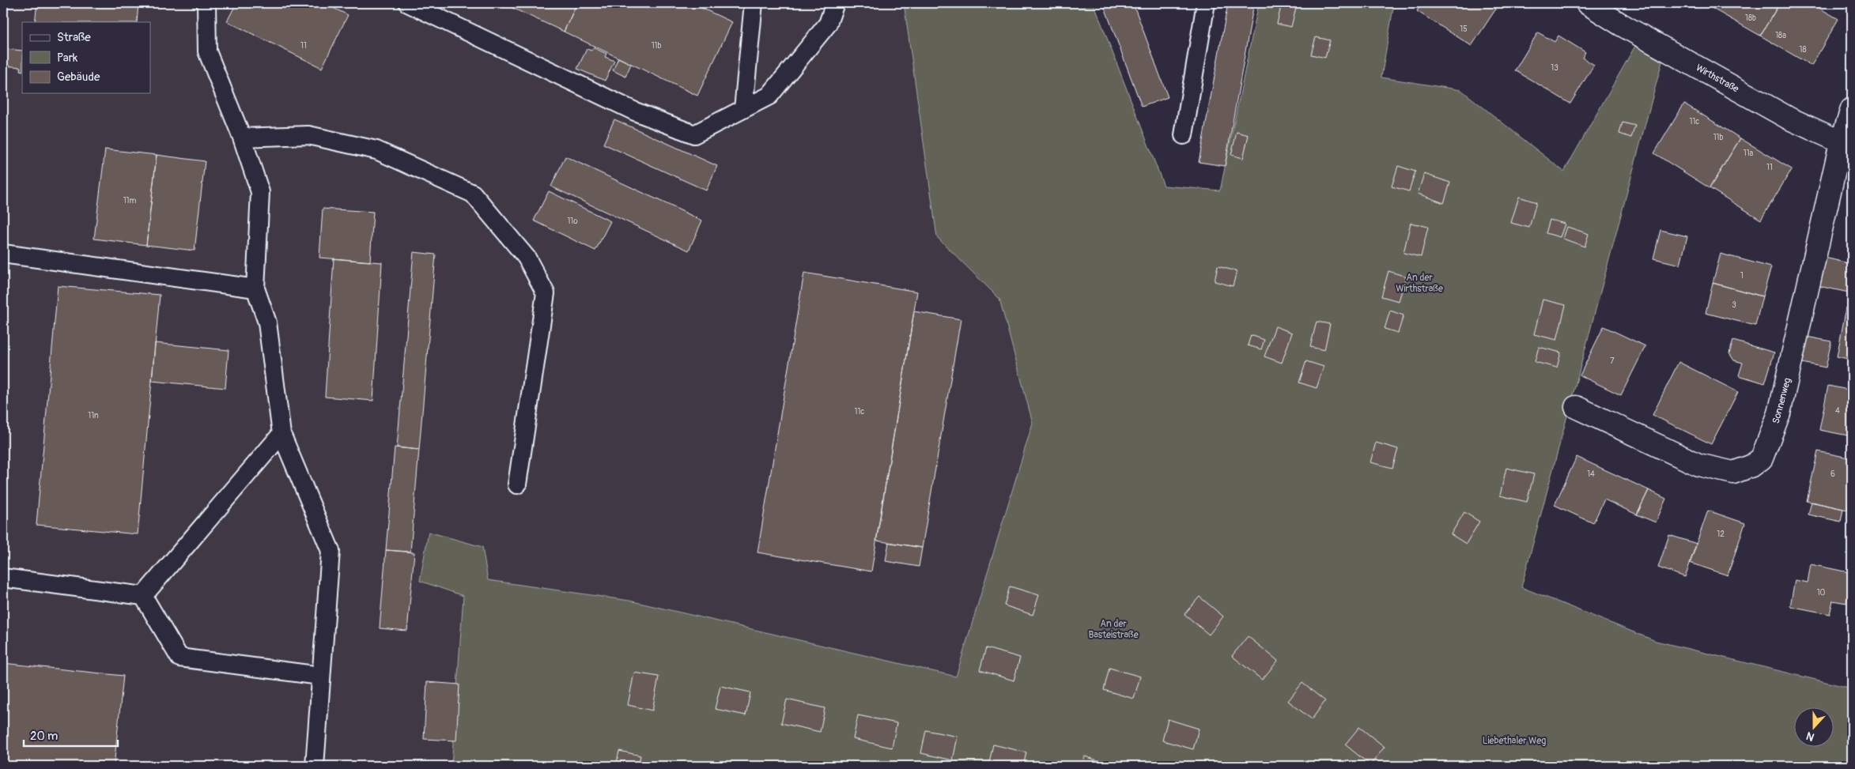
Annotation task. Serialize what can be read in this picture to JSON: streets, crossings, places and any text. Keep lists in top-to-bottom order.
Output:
{
  "streets": {
    "street": ["Wirthstraße", "Sonnenweg"]
  },
  "crossings": [
    ["Wirthstraße", "Sonnenweg"]
  ],
  "parks": ["An der Wirthstraße", "An der Basteistraße", "Liebethaler Weg"],
  "house_numbers": [
    "18b",
    "15",
    "18a",
    "11",
    "11b",
    "18",
    "13",
    "11c",
    "11b",
    "11a",
    "11",
    "11m",
    "11o",
    "1",
    "3",
    "7",
    "4",
    "11c",
    "11n",
    "14",
    "6",
    "12",
    "10"
  ],
  "legend": ["Straße", "Park", "Gebäude"],
  "scale_bar": "20 m",
  "north": "bottom"
}
